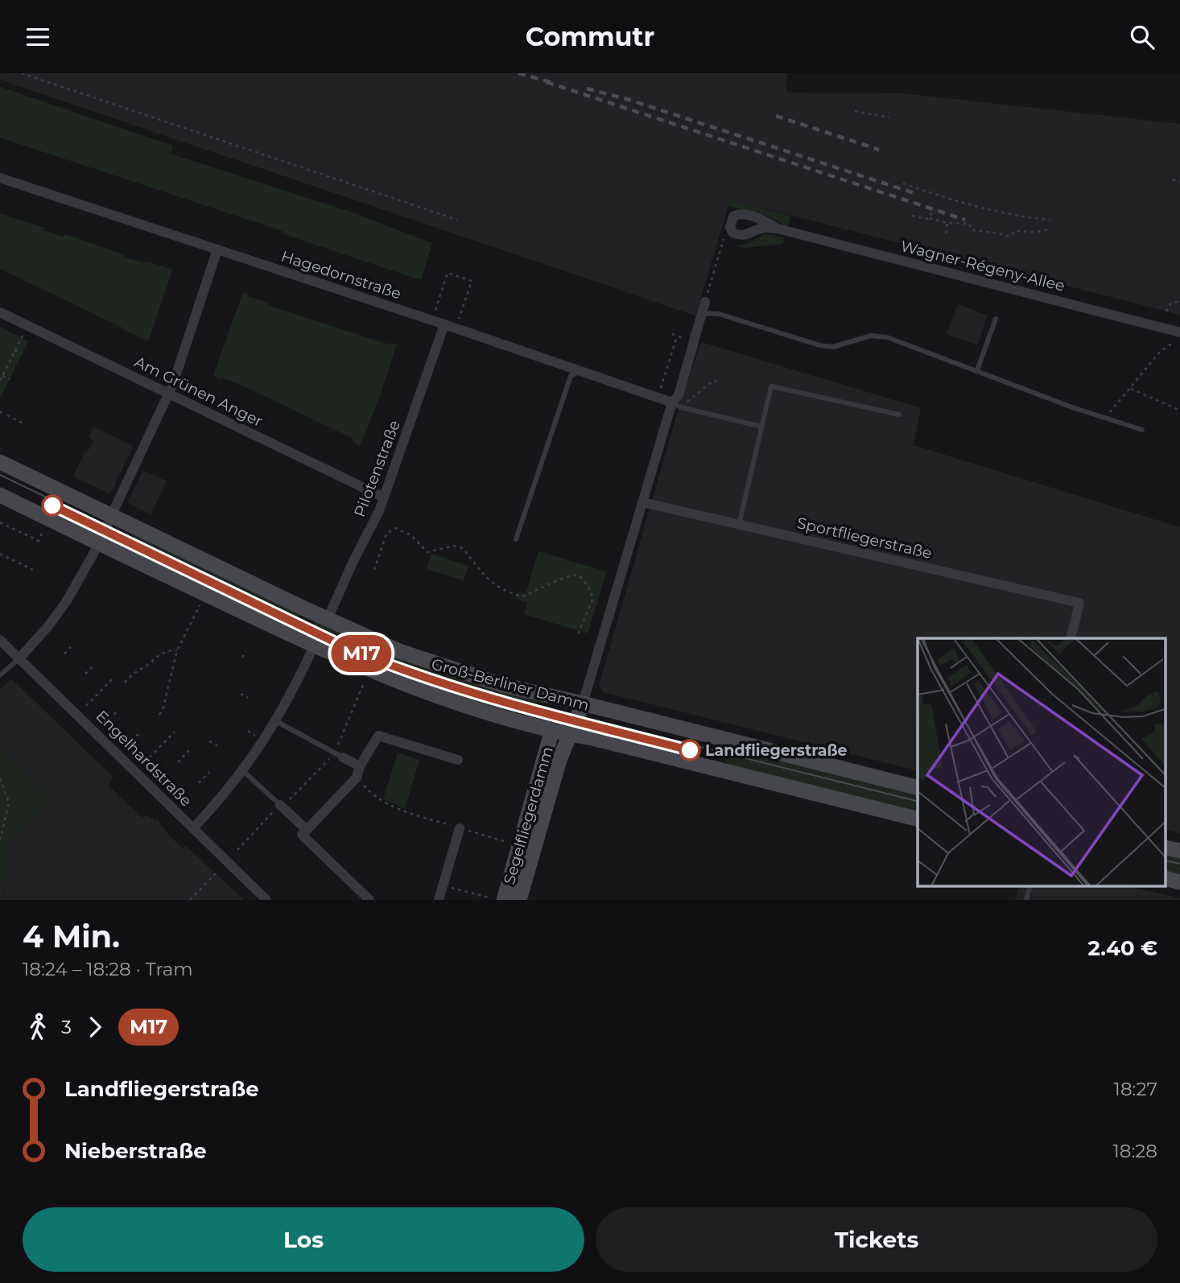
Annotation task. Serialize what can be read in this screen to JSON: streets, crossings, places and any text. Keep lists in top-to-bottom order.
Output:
{
  "streets": {
    "main road": ["Groß-Berliner Damm", "Segelfliegerdamm"],
    "street": [
      "Wagner-Régeny-Allee",
      "Hagedornstraße",
      "Am Grünen Anger",
      "Pilotenstraße",
      "Sportfliegerstraße",
      "Engelhardstraße"
    ]
  },
  "crossings": [
    ["Hagedornstraße", "Pilotenstraße"],
    ["Am Grünen Anger", "Pilotenstraße"],
    ["Pilotenstraße", "Groß-Berliner Damm"],
    ["Groß-Berliner Damm", "Segelfliegerdamm"]
  ],
  "places": ["Landfliegerstraße"],
  "lines": ["tram line M17"],
  "page": {
    "header": "Commutr",
    "on_map": "M17",
    "heading": ["4 Min.", "18:24 – 18:28 · Tram", "2.40 €"],
    "legs": ["3", "M17"],
    "list": [
      {
        "name": "Landfliegerstraße",
        "value": "18:27"
      },
      {
        "name": "Nieberstraße",
        "value": "18:28"
      }
    ],
    "buttons": ["Los", "Tickets"]
  }
}
